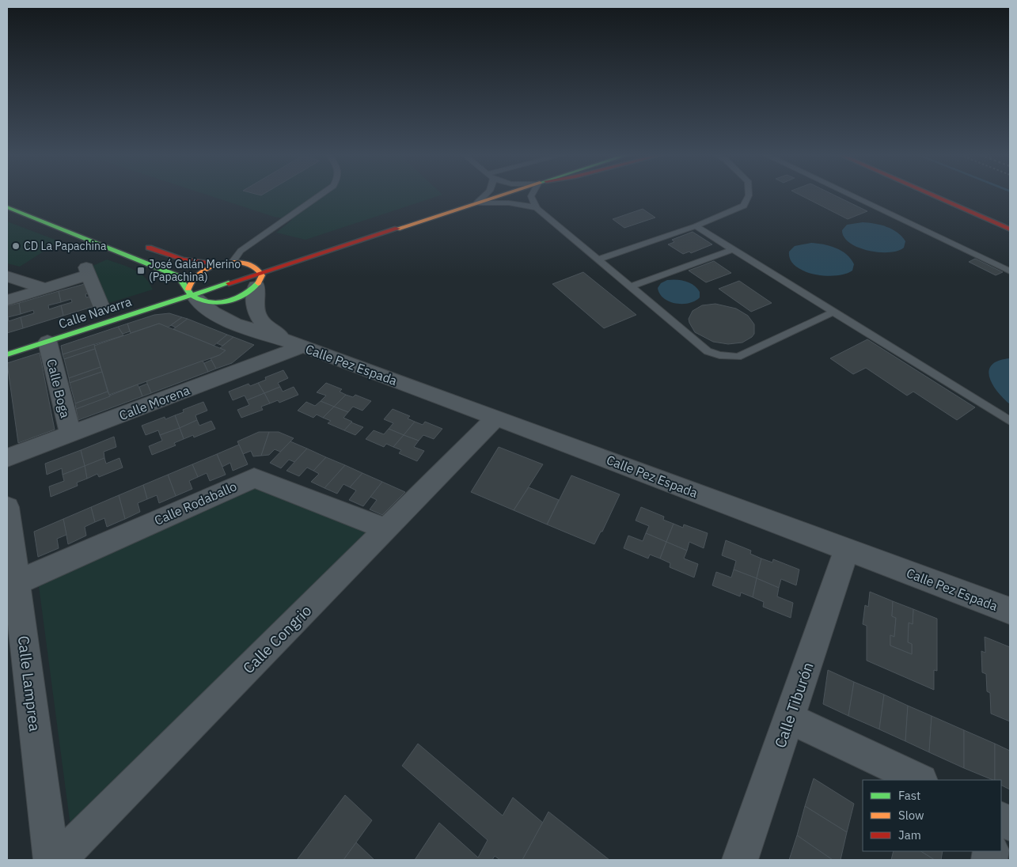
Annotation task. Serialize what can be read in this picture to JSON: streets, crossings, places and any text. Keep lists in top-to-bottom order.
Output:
{
  "streets": {
    "main road": ["Calle Navarra"],
    "street": [
      "Calle Pez Espada",
      "Calle Boga",
      "Calle Morena",
      "Calle Rodaballo",
      "Calle Congrio",
      "Calle Lamprea",
      "Calle Tiburón"
    ]
  },
  "crossings": [
    ["Calle Navarra", "Calle Pez Espada"],
    ["Calle Navarra", "Calle Boga"],
    ["Calle Pez Espada", "Calle Morena"],
    ["Calle Pez Espada", "Calle Congrio"],
    ["Calle Pez Espada", "Calle Tiburón"],
    ["Calle Boga", "Calle Morena"],
    ["Calle Rodaballo", "Calle Congrio"],
    ["Calle Rodaballo", "Calle Lamprea"]
  ],
  "places": {
    "other": ["CD La Papachina"],
    "transit": ["José Galán Merino (Papachina)"]
  },
  "legend": ["Fast", "Slow", "Jam"]
}
